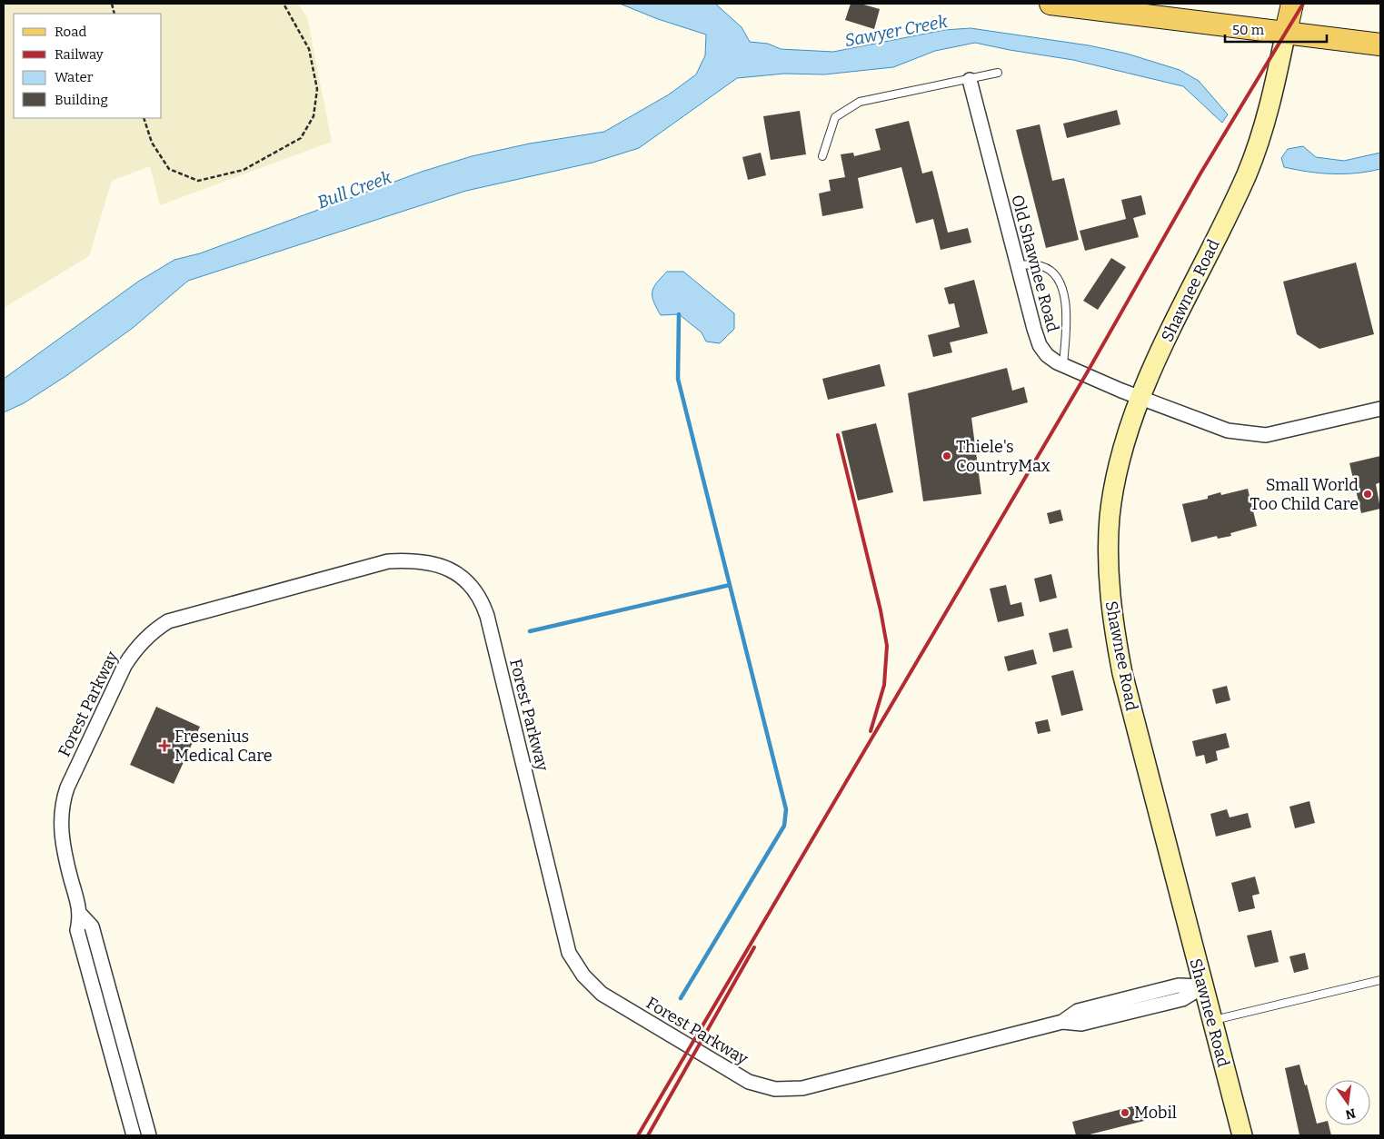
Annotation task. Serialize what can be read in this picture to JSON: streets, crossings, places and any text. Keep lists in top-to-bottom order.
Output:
{
  "streets": {
    "main road": ["Shawnee Road"],
    "street": ["Old Shawnee Road", "Forest Parkway"]
  },
  "crossings": [
    ["Old Shawnee Road", "Shawnee Road"],
    ["Shawnee Road", "Forest Parkway"]
  ],
  "water": ["Sawyer Creek", "Bull Creek"],
  "places": {
    "other": ["Thiele's CountryMax", "Small World Too Child Care", "Mobil"],
    "health": ["Fresenius Medical Care"]
  },
  "legend": [
    "Road",
    "Railway",
    "Water",
    "Building"
  ],
  "scale_bar": "50 m",
  "north": "bottom"
}
